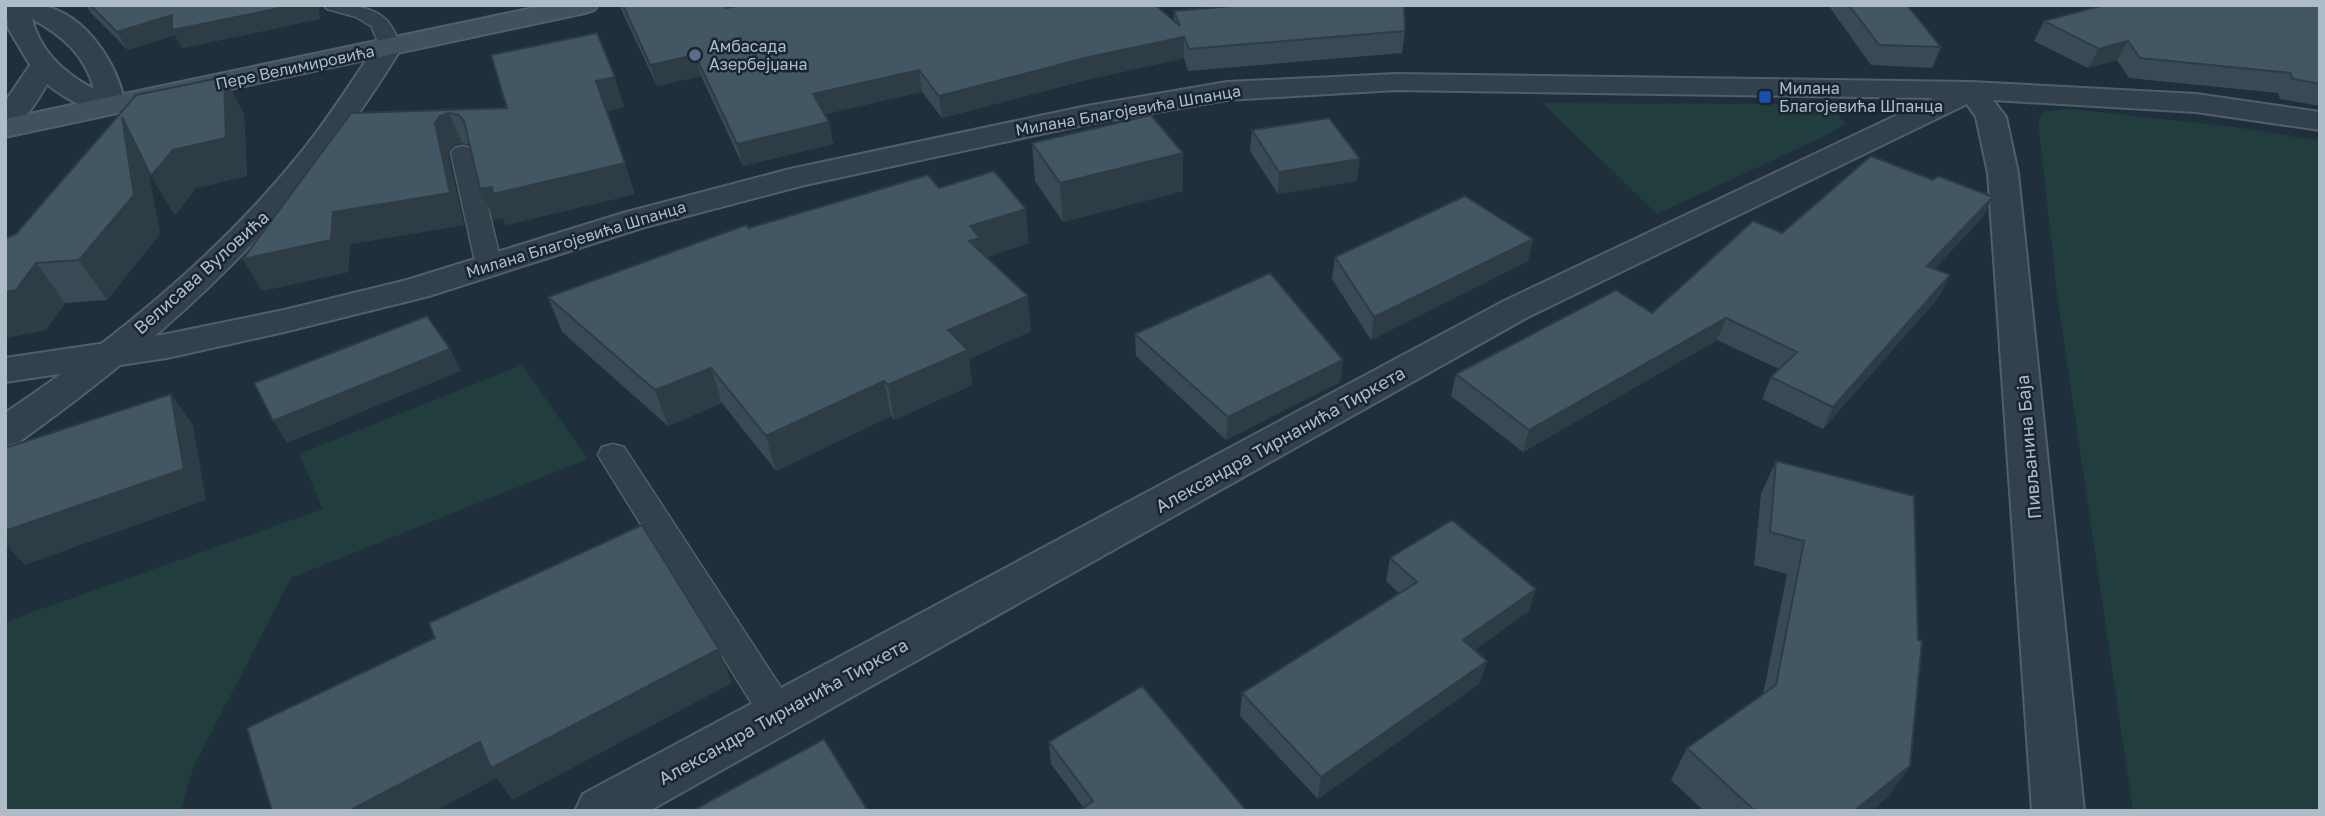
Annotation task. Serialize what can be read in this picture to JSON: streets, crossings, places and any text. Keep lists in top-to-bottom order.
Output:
{
  "streets": {
    "main road": ["Пере Велимировића"],
    "street": [
      "Милана Благојевића Шпанца",
      "Велисава Вуловића",
      "Александра Тирнанића Тиркета",
      "Пивљанина Баја"
    ]
  },
  "crossings": [
    ["Пере Велимировића", "Велисава Вуловића"],
    ["Милана Благојевића Шпанца", "Велисава Вуловића"],
    ["Милана Благојевића Шпанца", "Александра Тирнанића Тиркета"],
    ["Милана Благојевића Шпанца", "Пивљанина Баја"],
    ["Александра Тирнанића Тиркета", "Пивљанина Баја"]
  ],
  "places": {
    "other": ["Амбасада Азербејџана"],
    "transit": ["Милана Благојевића Шпанца"]
  }
}
